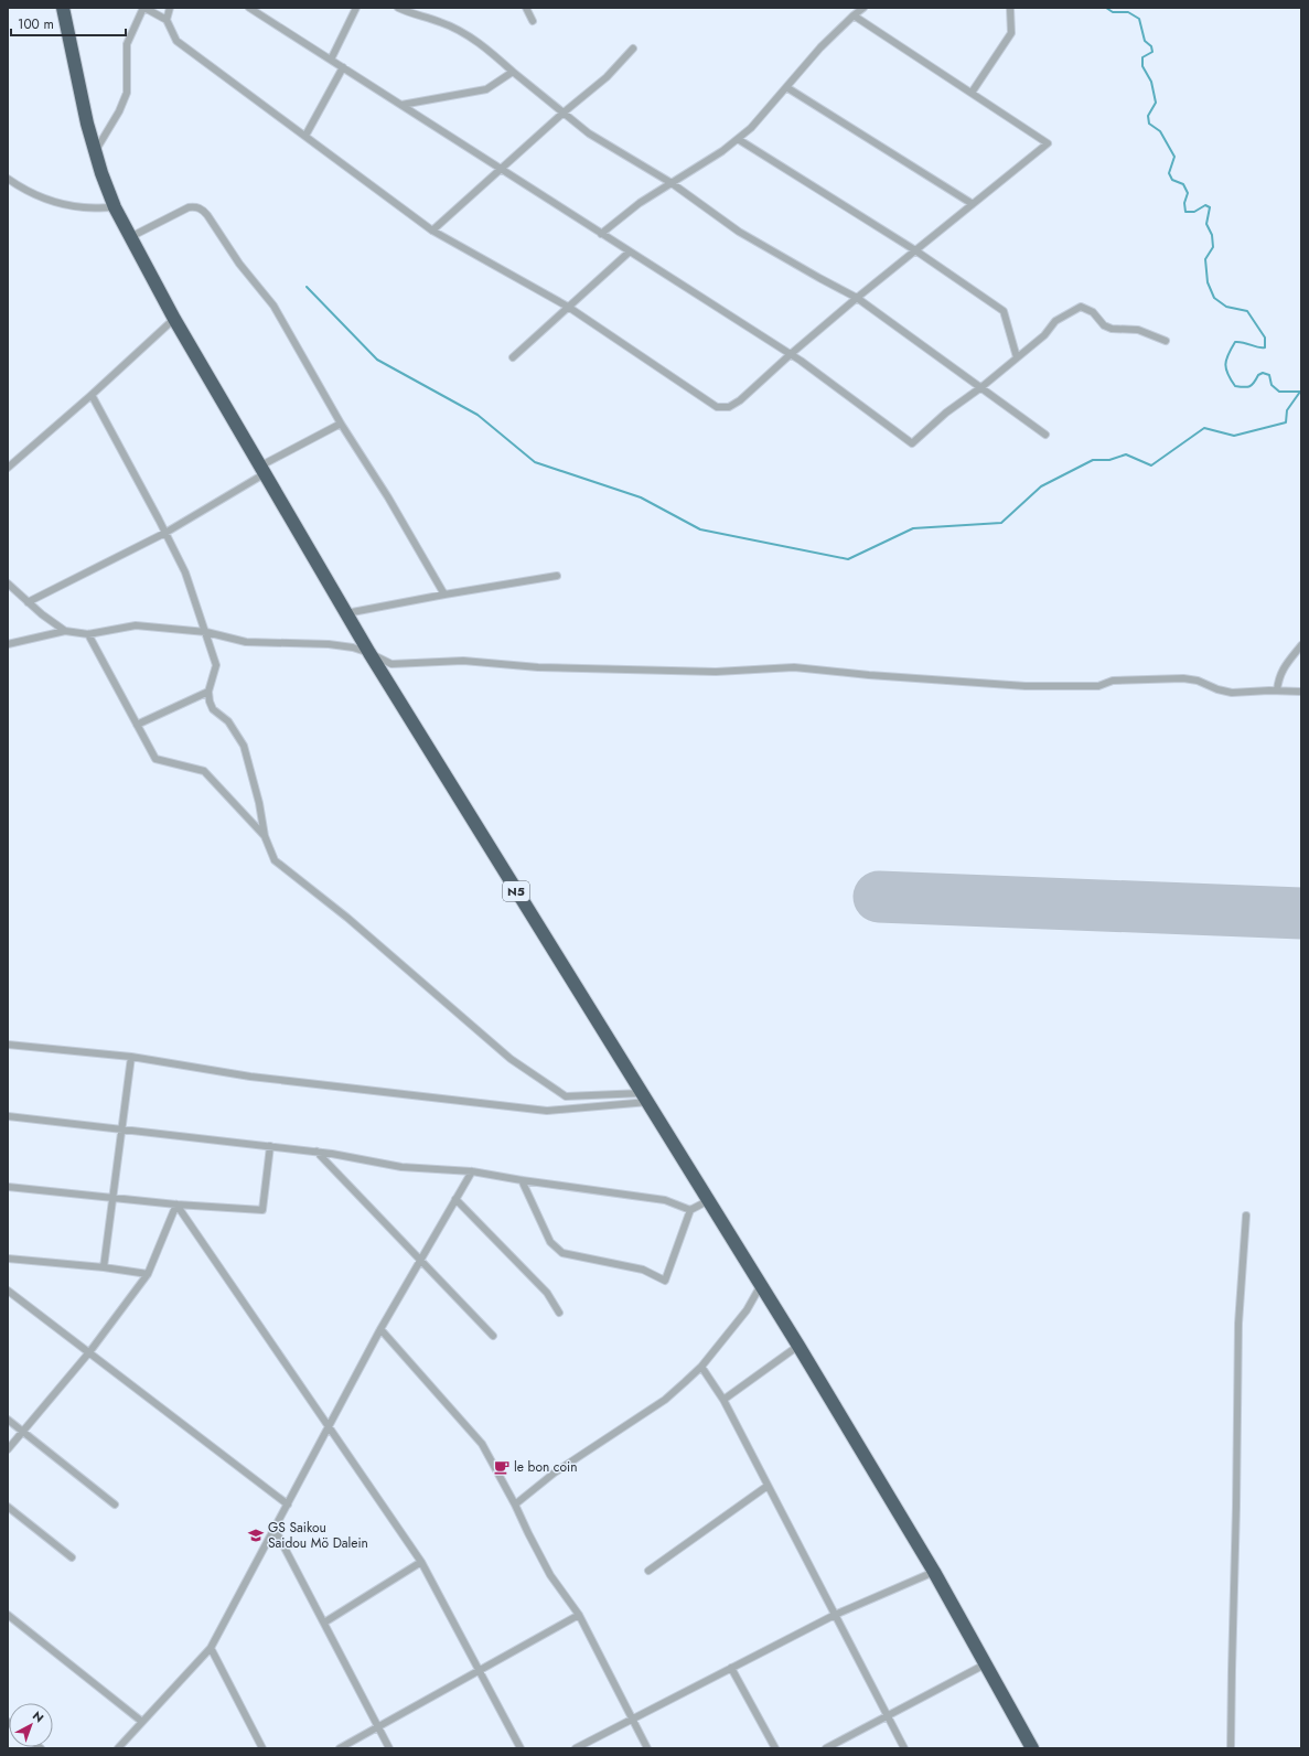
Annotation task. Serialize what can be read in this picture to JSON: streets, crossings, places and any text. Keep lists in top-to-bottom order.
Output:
{
  "streets": {
    "highway": ["N5"]
  },
  "places": {
    "cafe": ["le bon coin"],
    "school or university": ["GS Saikou Saidou Mö Dalein"]
  },
  "scale_bar": "100 m",
  "north": "top right"
}
